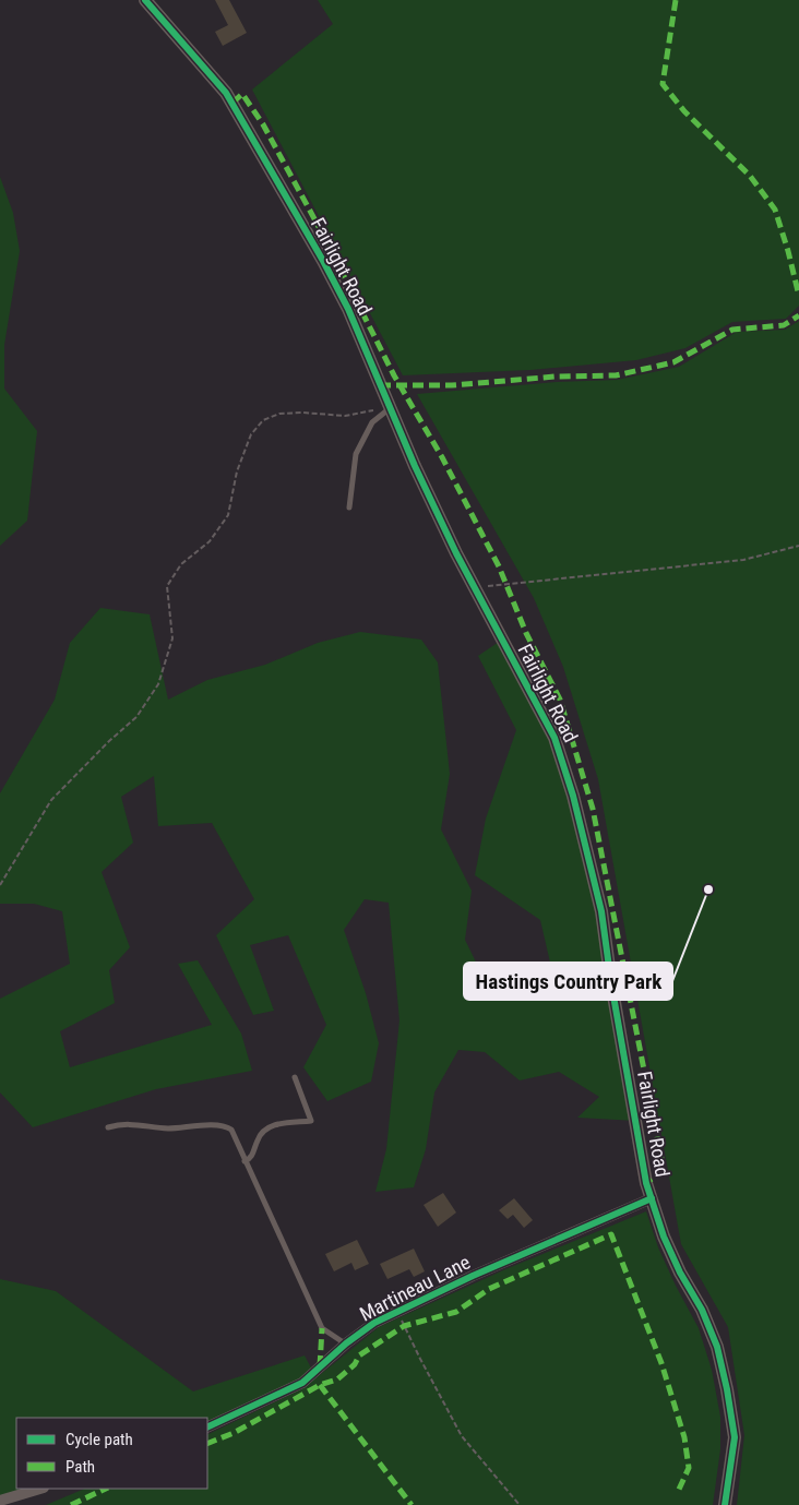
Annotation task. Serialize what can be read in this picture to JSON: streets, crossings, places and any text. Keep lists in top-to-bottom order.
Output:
{
  "streets": {
    "street": ["Fairlight Road", "Martineau Lane"]
  },
  "crossings": [
    ["Fairlight Road", "Martineau Lane"]
  ],
  "places": ["Hastings Country Park"],
  "legend": ["Cycle path", "Path"]
}
